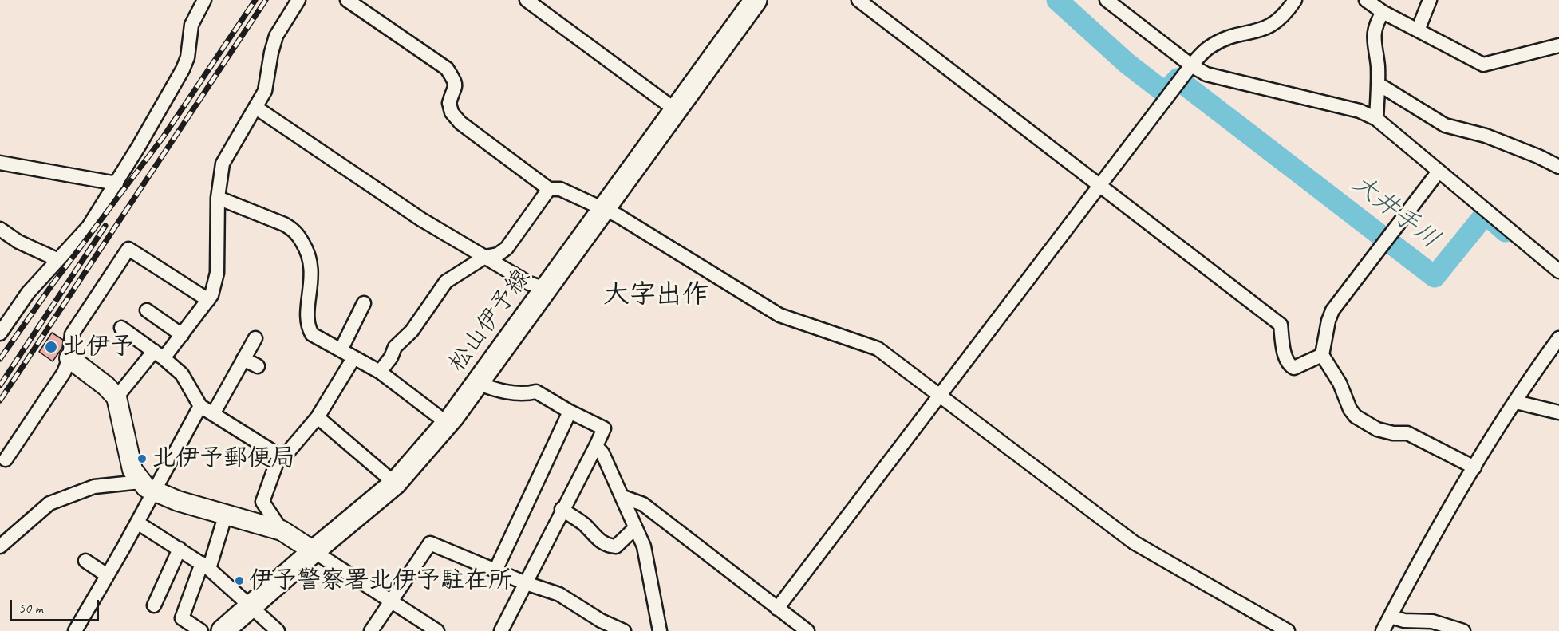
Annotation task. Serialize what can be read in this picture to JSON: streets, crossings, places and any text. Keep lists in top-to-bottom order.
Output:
{
  "streets": {
    "main road": ["松山伊予線"]
  },
  "districts": ["大字出作"],
  "water": ["大井手川"],
  "places": ["北伊予", "北伊予郵便局", "伊予警察署北伊予駐在所"],
  "scale_bar": "50 m"
}
